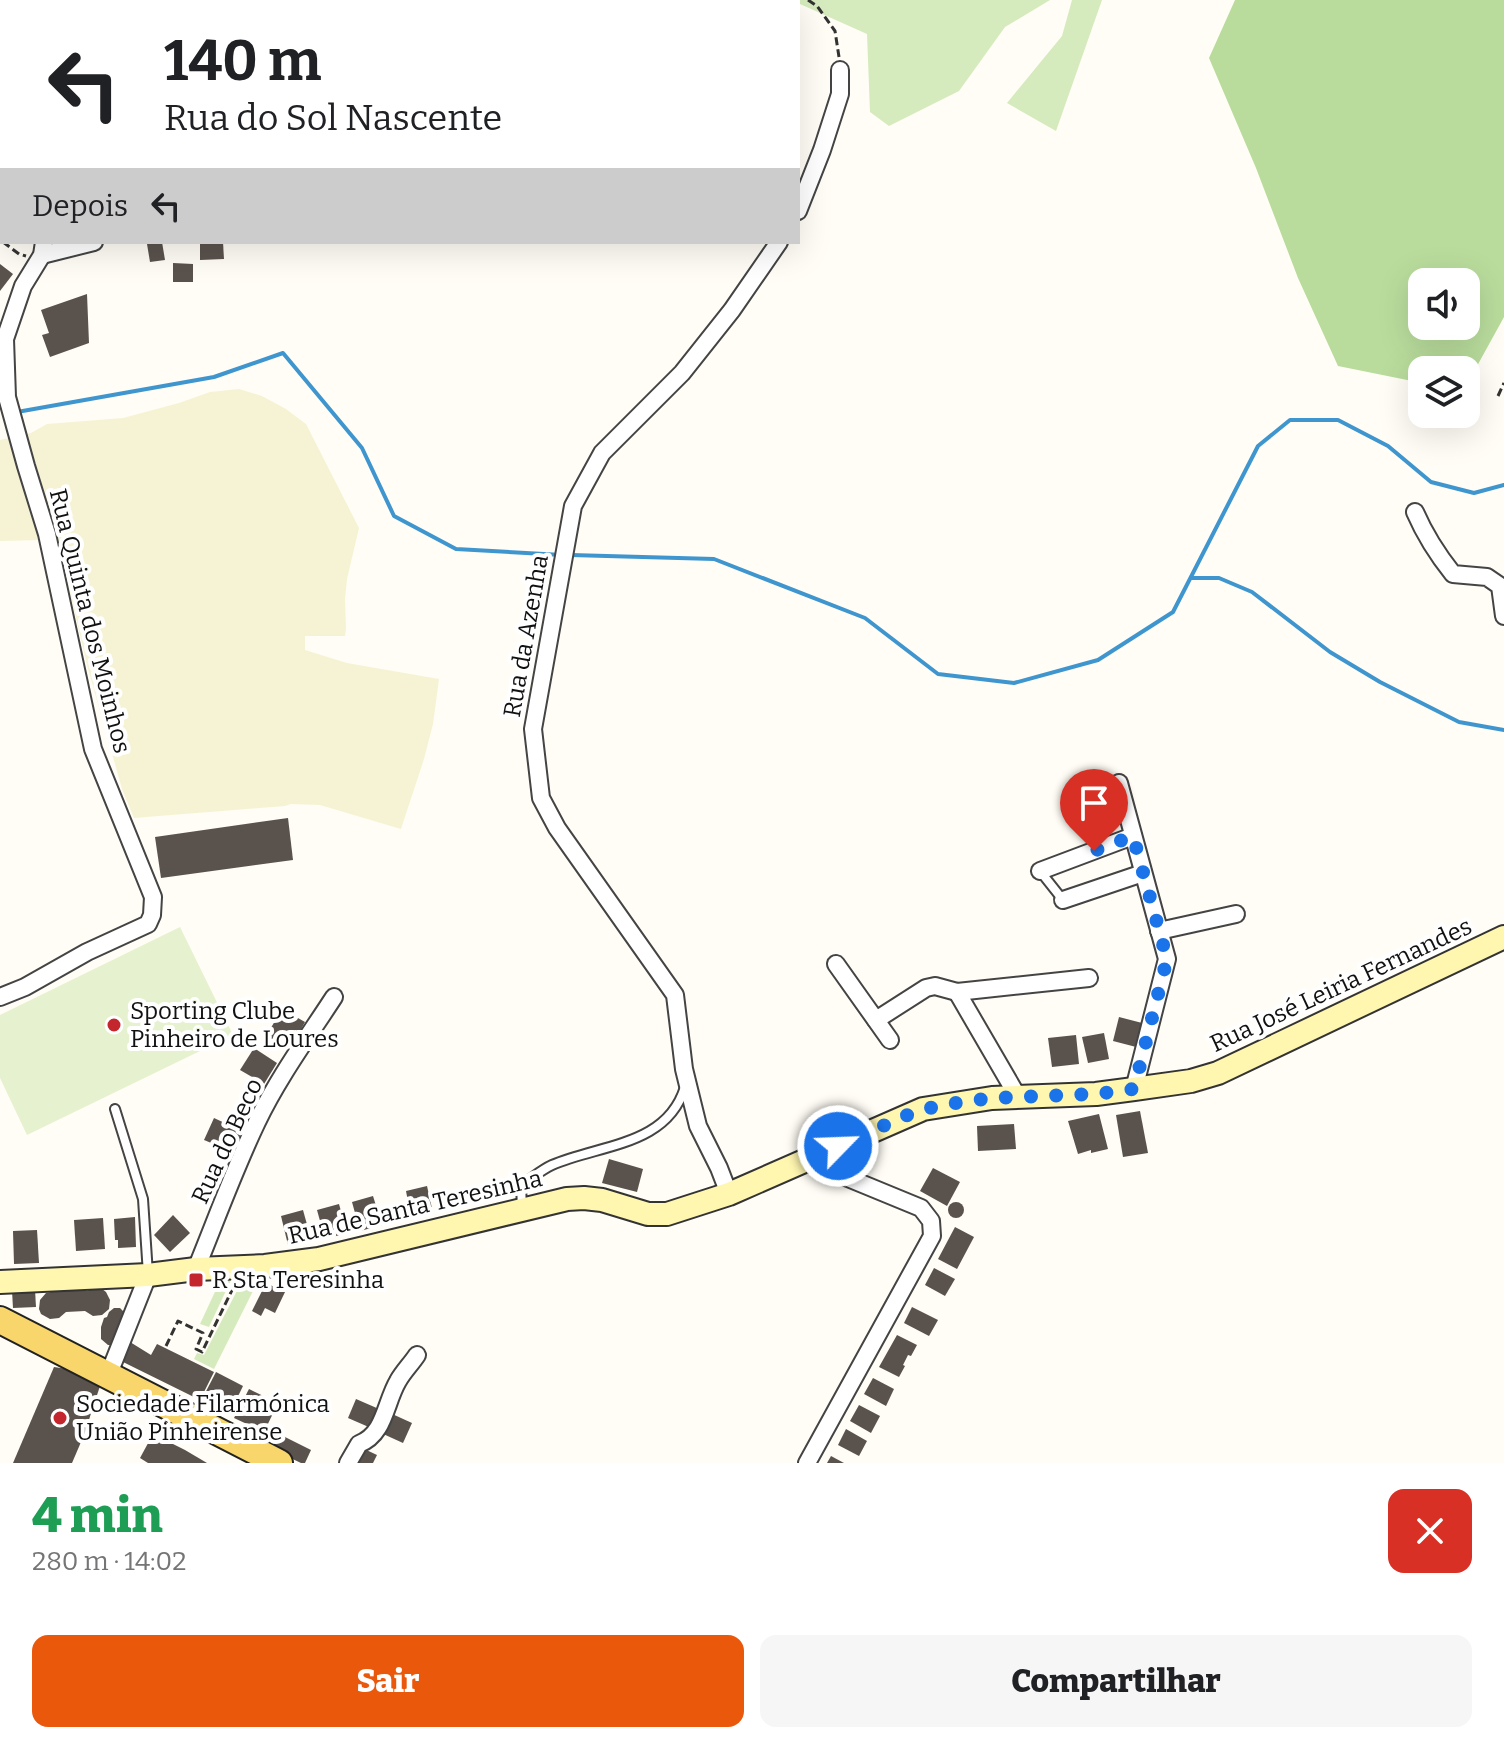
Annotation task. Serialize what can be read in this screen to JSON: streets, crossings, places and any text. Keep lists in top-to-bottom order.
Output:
{
  "streets": {
    "main road": ["Rua José Leiria Fernandes", "Rua de Santa Teresinha"],
    "street": ["Rua Quinta dos Moinhos", "Rua da Azenha", "Rua do Beco"]
  },
  "crossings": [
    ["Rua da Azenha", "Rua José Leiria Fernandes"],
    ["Rua José Leiria Fernandes", "Rua de Santa Teresinha"],
    ["Rua do Beco", "Rua de Santa Teresinha"]
  ],
  "places": {
    "other": ["Sporting Clube Pinheiro de Loures", "Sociedade Filarmónica União Pinheirense"],
    "transit": ["R Sta Teresinha"]
  },
  "page": {
    "turn": ["140 m", "Rua do Sol Nascente"],
    "then": "Depois",
    "heading": ["4 min", "280 m · 14:02"],
    "buttons": ["Sair", "Compartilhar"]
  }
}
